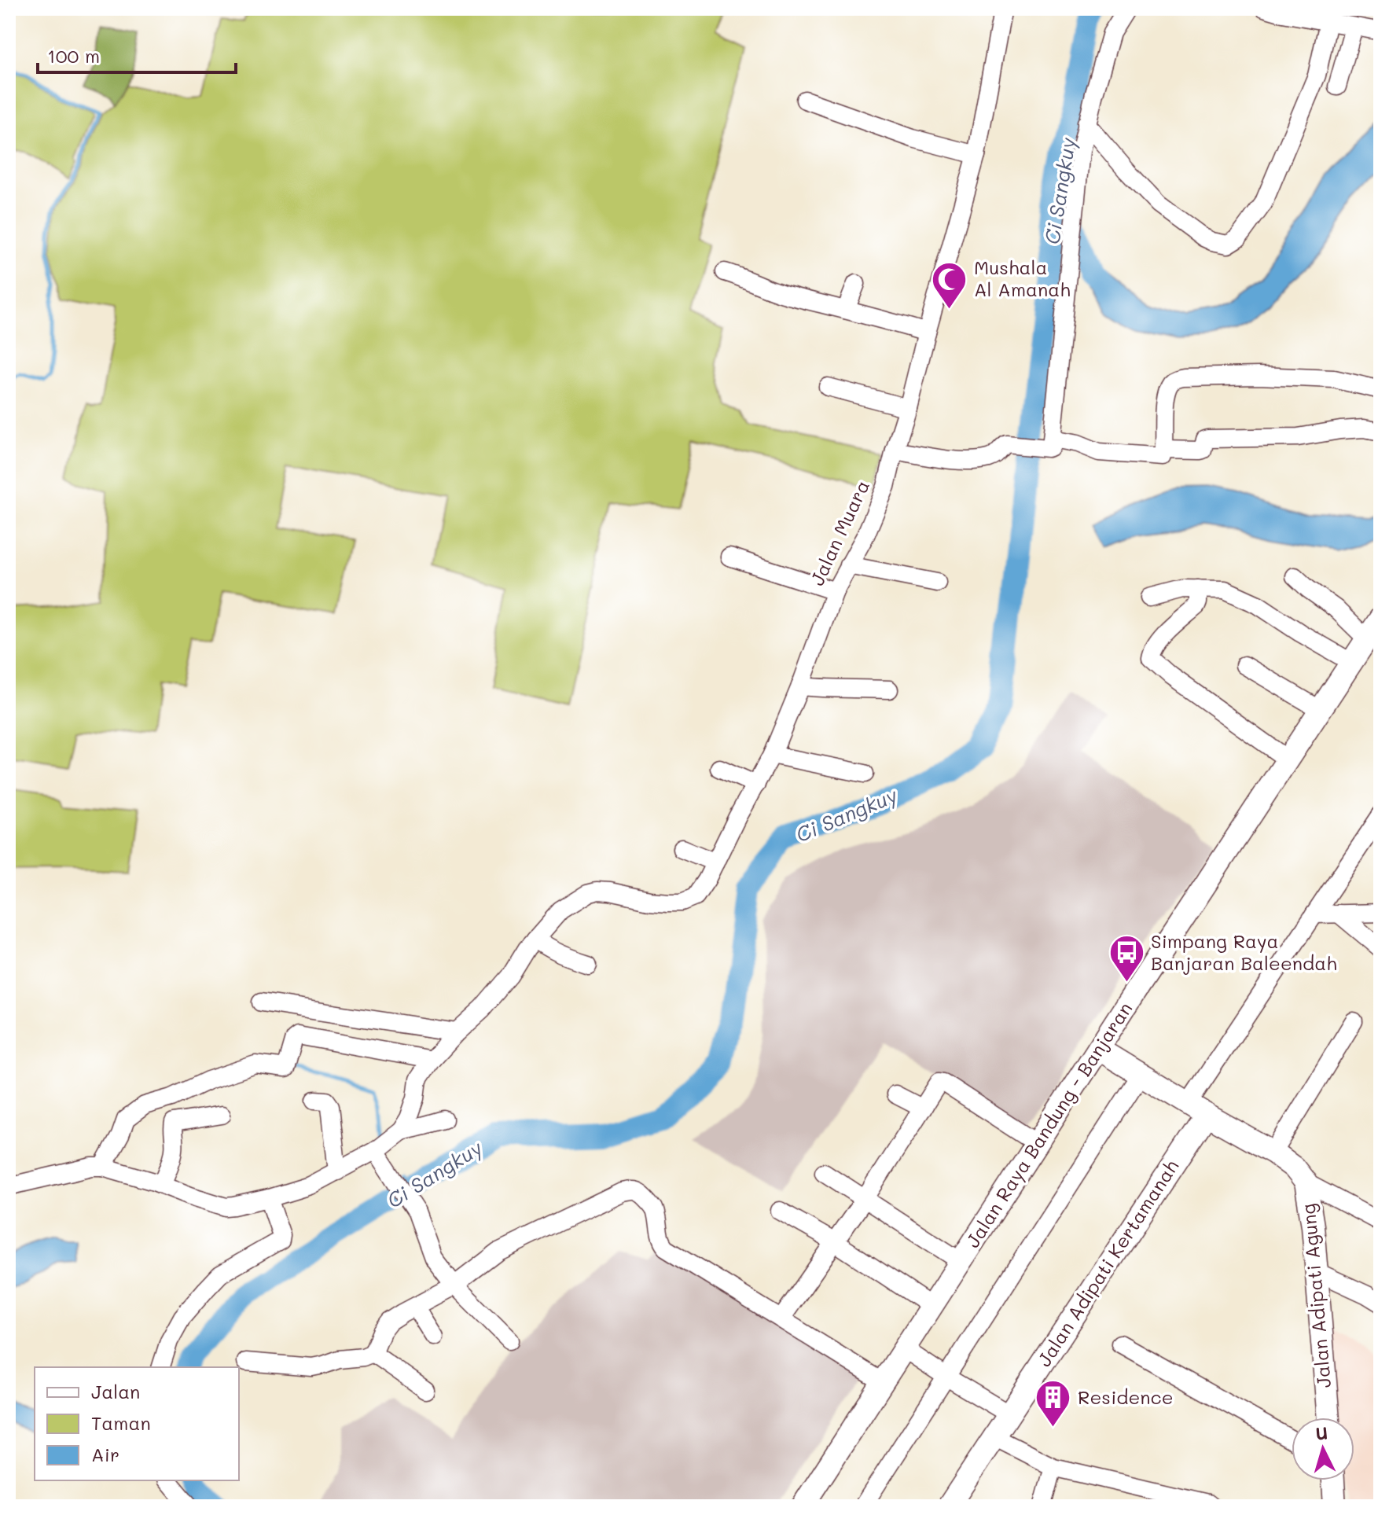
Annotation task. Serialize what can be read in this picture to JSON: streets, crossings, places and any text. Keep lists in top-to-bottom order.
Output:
{
  "streets": {
    "main road": ["Jalan Raya Bandung - Banjaran", "Jalan Adipati Kertamanah", "Jalan Adipati Agung"],
    "street": ["Jalan Muara"]
  },
  "crossings": [
    ["Jalan Raya Bandung - Banjaran", "Jalan Adipati Agung"],
    ["Jalan Adipati Kertamanah", "Jalan Adipati Agung"]
  ],
  "water": ["Ci Sangkuy"],
  "places": {
    "mosque": ["Mushala Al Amanah"],
    "bus stop": ["Simpang Raya Banjaran Baleendah"],
    "building": ["Residence"]
  },
  "legend": ["Jalan", "Taman", "Air"],
  "scale_bar": "100 m",
  "north": "top"
}
